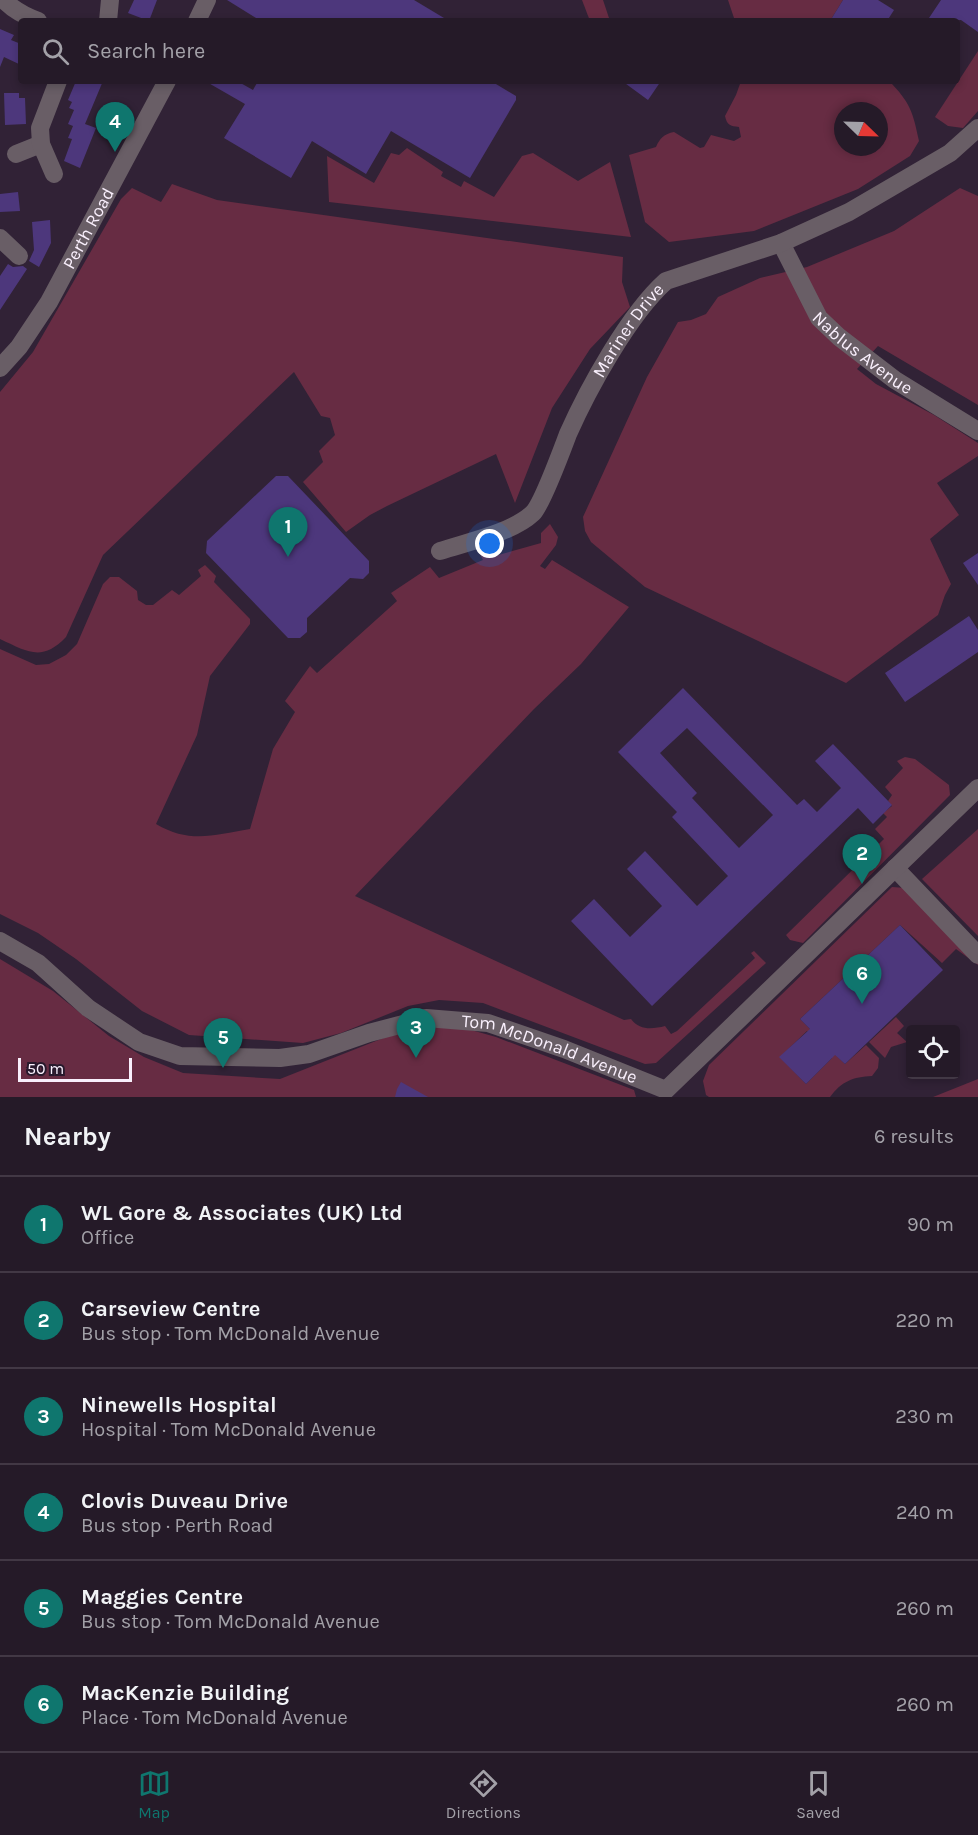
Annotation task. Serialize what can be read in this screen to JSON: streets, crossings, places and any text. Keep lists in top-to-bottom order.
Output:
{
  "streets": {
    "street": [
      "Perth Road",
      "Mariner Drive",
      "Nablus Avenue",
      "Tom McDonald Avenue"
    ]
  },
  "crossings": [
    ["Mariner Drive", "Nablus Avenue"]
  ],
  "scale_bar": "50 m",
  "north": "bottom right",
  "page": {
    "search": "Search here",
    "pins": [
      "4",
      "1",
      "2",
      "6",
      "3",
      "5"
    ],
    "scale": "50 m",
    "heading": ["Nearby", "6 results"],
    "list": [
      {
        "mark": "1",
        "name": "WL Gore & Associates (UK) Ltd",
        "note": "Office",
        "value": "90 m"
      },
      {
        "mark": "2",
        "name": "Carseview Centre",
        "note": "Bus stop · Tom McDonald Avenue",
        "value": "220 m"
      },
      {
        "mark": "3",
        "name": "Ninewells Hospital",
        "note": "Hospital · Tom McDonald Avenue",
        "value": "230 m"
      },
      {
        "mark": "4",
        "name": "Clovis Duveau Drive",
        "note": "Bus stop · Perth Road",
        "value": "240 m"
      },
      {
        "mark": "5",
        "name": "Maggies Centre",
        "note": "Bus stop · Tom McDonald Avenue",
        "value": "260 m"
      },
      {
        "mark": "6",
        "name": "MacKenzie Building",
        "note": "Place · Tom McDonald Avenue",
        "value": "260 m"
      }
    ],
    "nav": ["Map", "Directions", "Saved"]
  }
}
